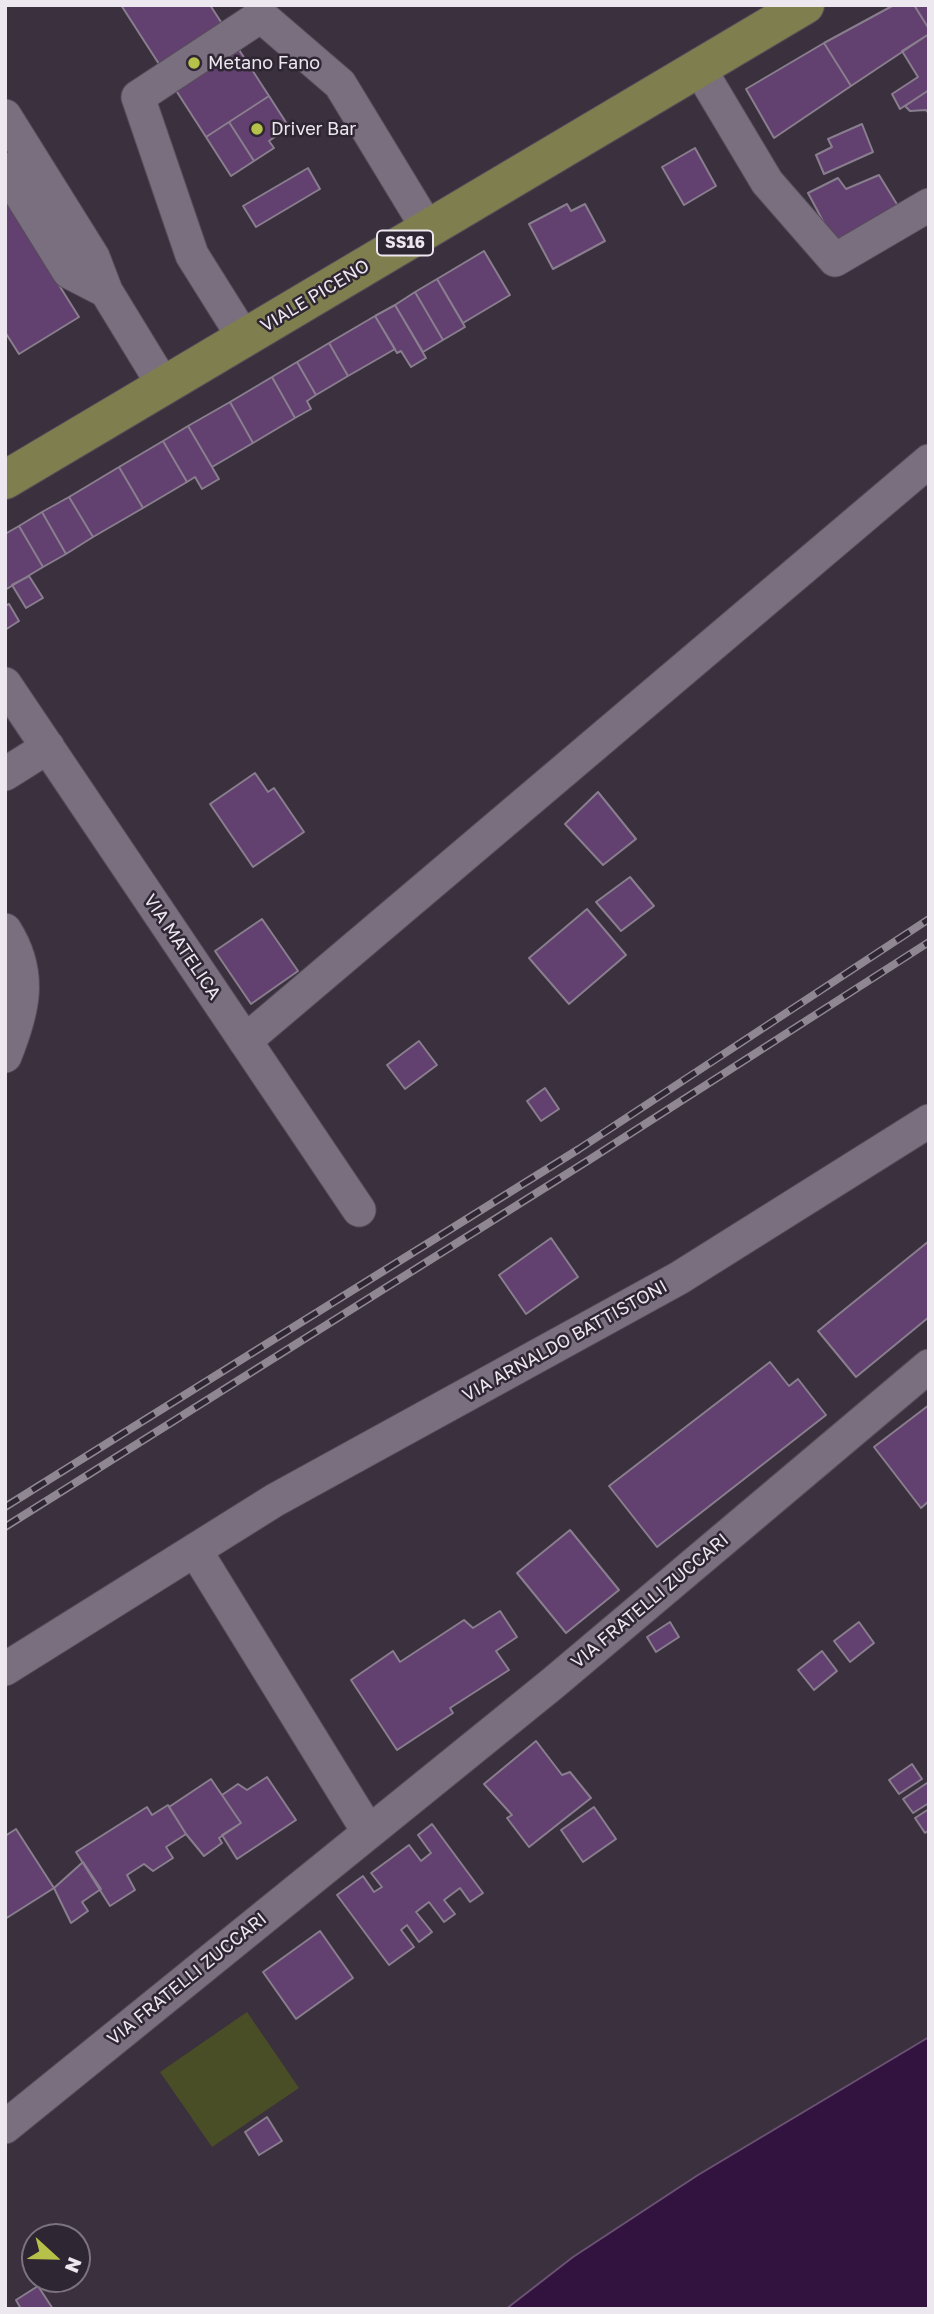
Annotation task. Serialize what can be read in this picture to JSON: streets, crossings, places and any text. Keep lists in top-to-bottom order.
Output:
{
  "streets": {
    "main road": ["SS16", "VIALE PICENO"],
    "street": ["VIA MATELICA", "VIA ARNALDO BATTISTONI", "VIA FRATELLI ZUCCARI"]
  },
  "places": ["Metano Fano", "Driver Bar"],
  "north": "right"
}
